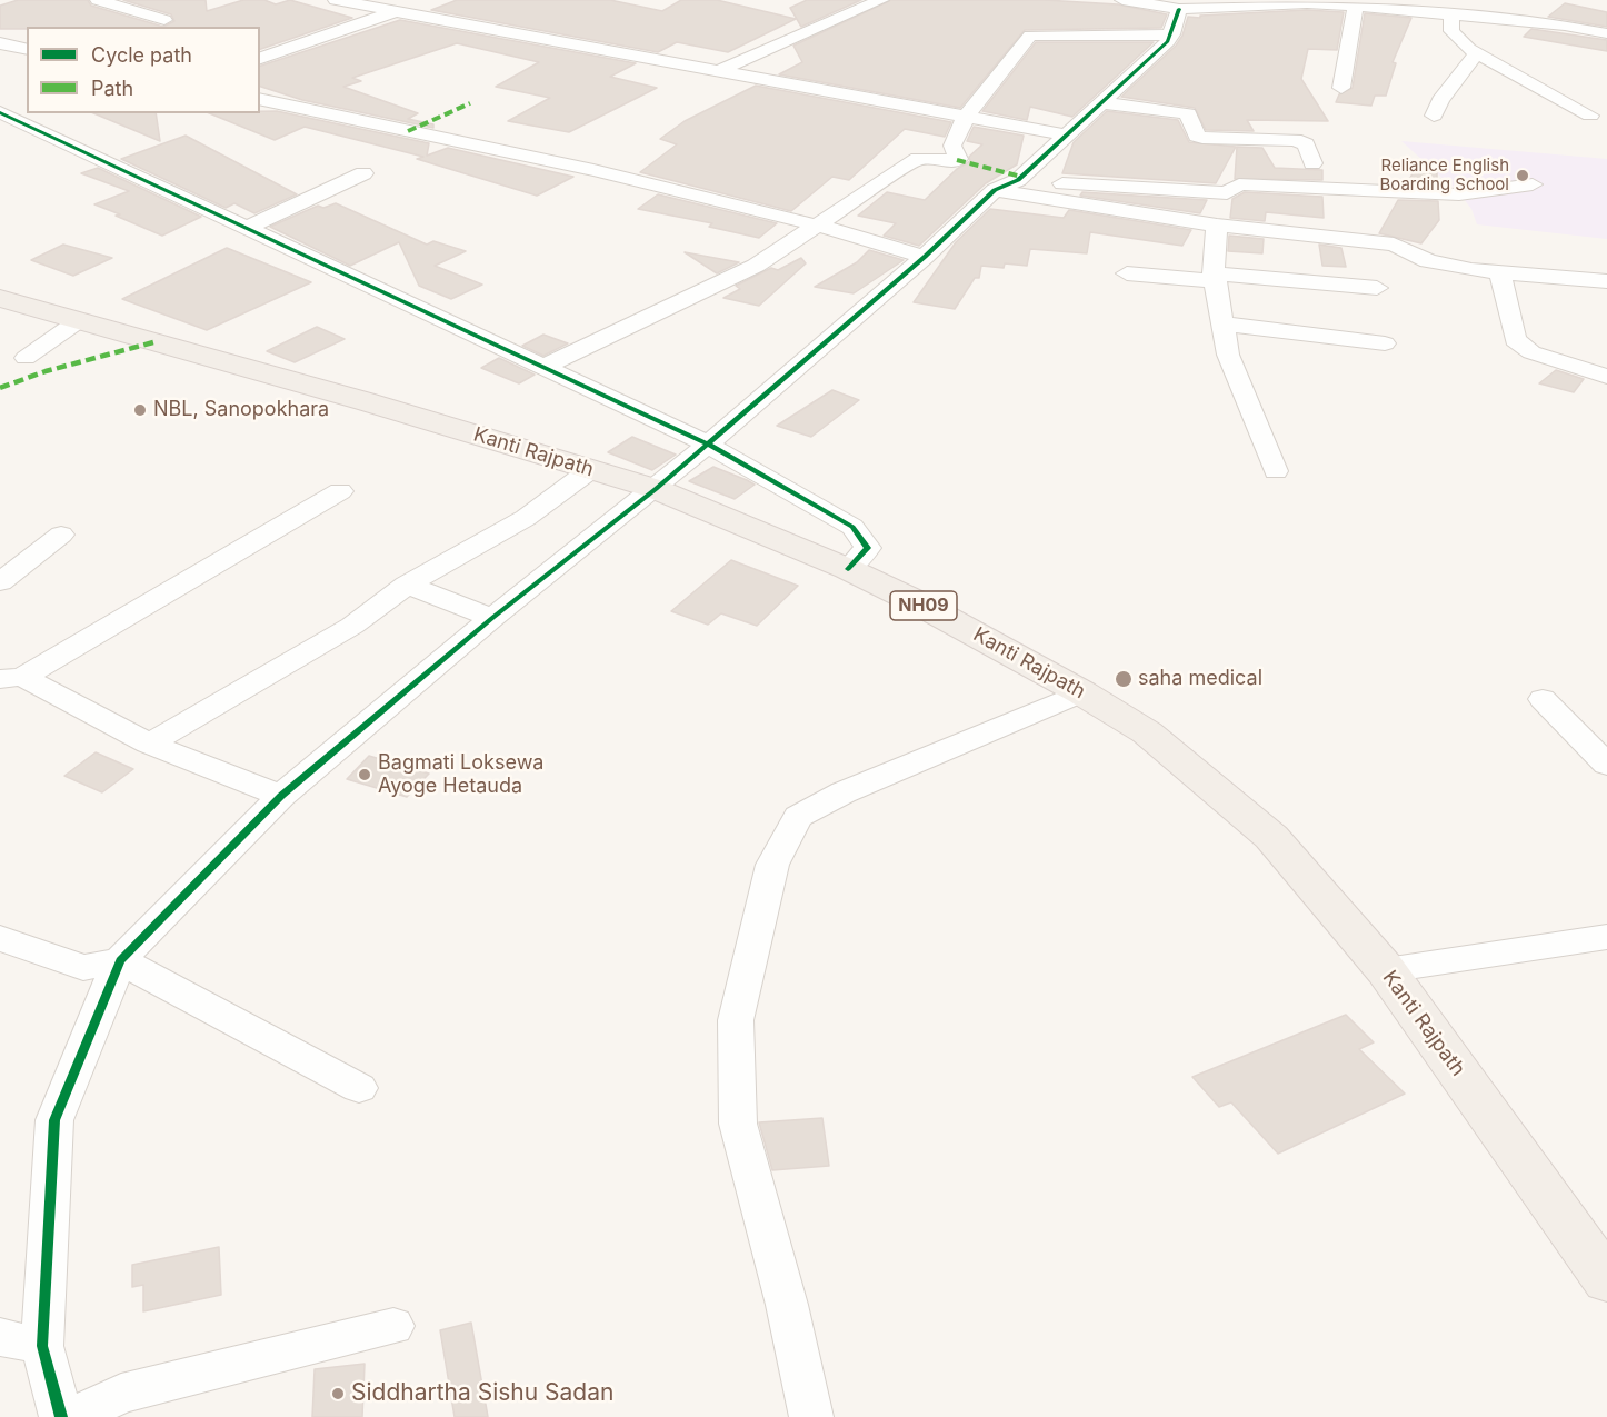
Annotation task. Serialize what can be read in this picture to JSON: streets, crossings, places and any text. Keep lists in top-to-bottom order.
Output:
{
  "streets": {
    "main road": ["Kanti Rajpath", "NH09"]
  },
  "places": [
    "Reliance English Boarding School",
    "NBL, Sanopokhara",
    "saha medical",
    "Bagmati Loksewa Ayoge Hetauda",
    "Siddhartha Sishu Sadan"
  ],
  "legend": ["Cycle path", "Path"]
}
